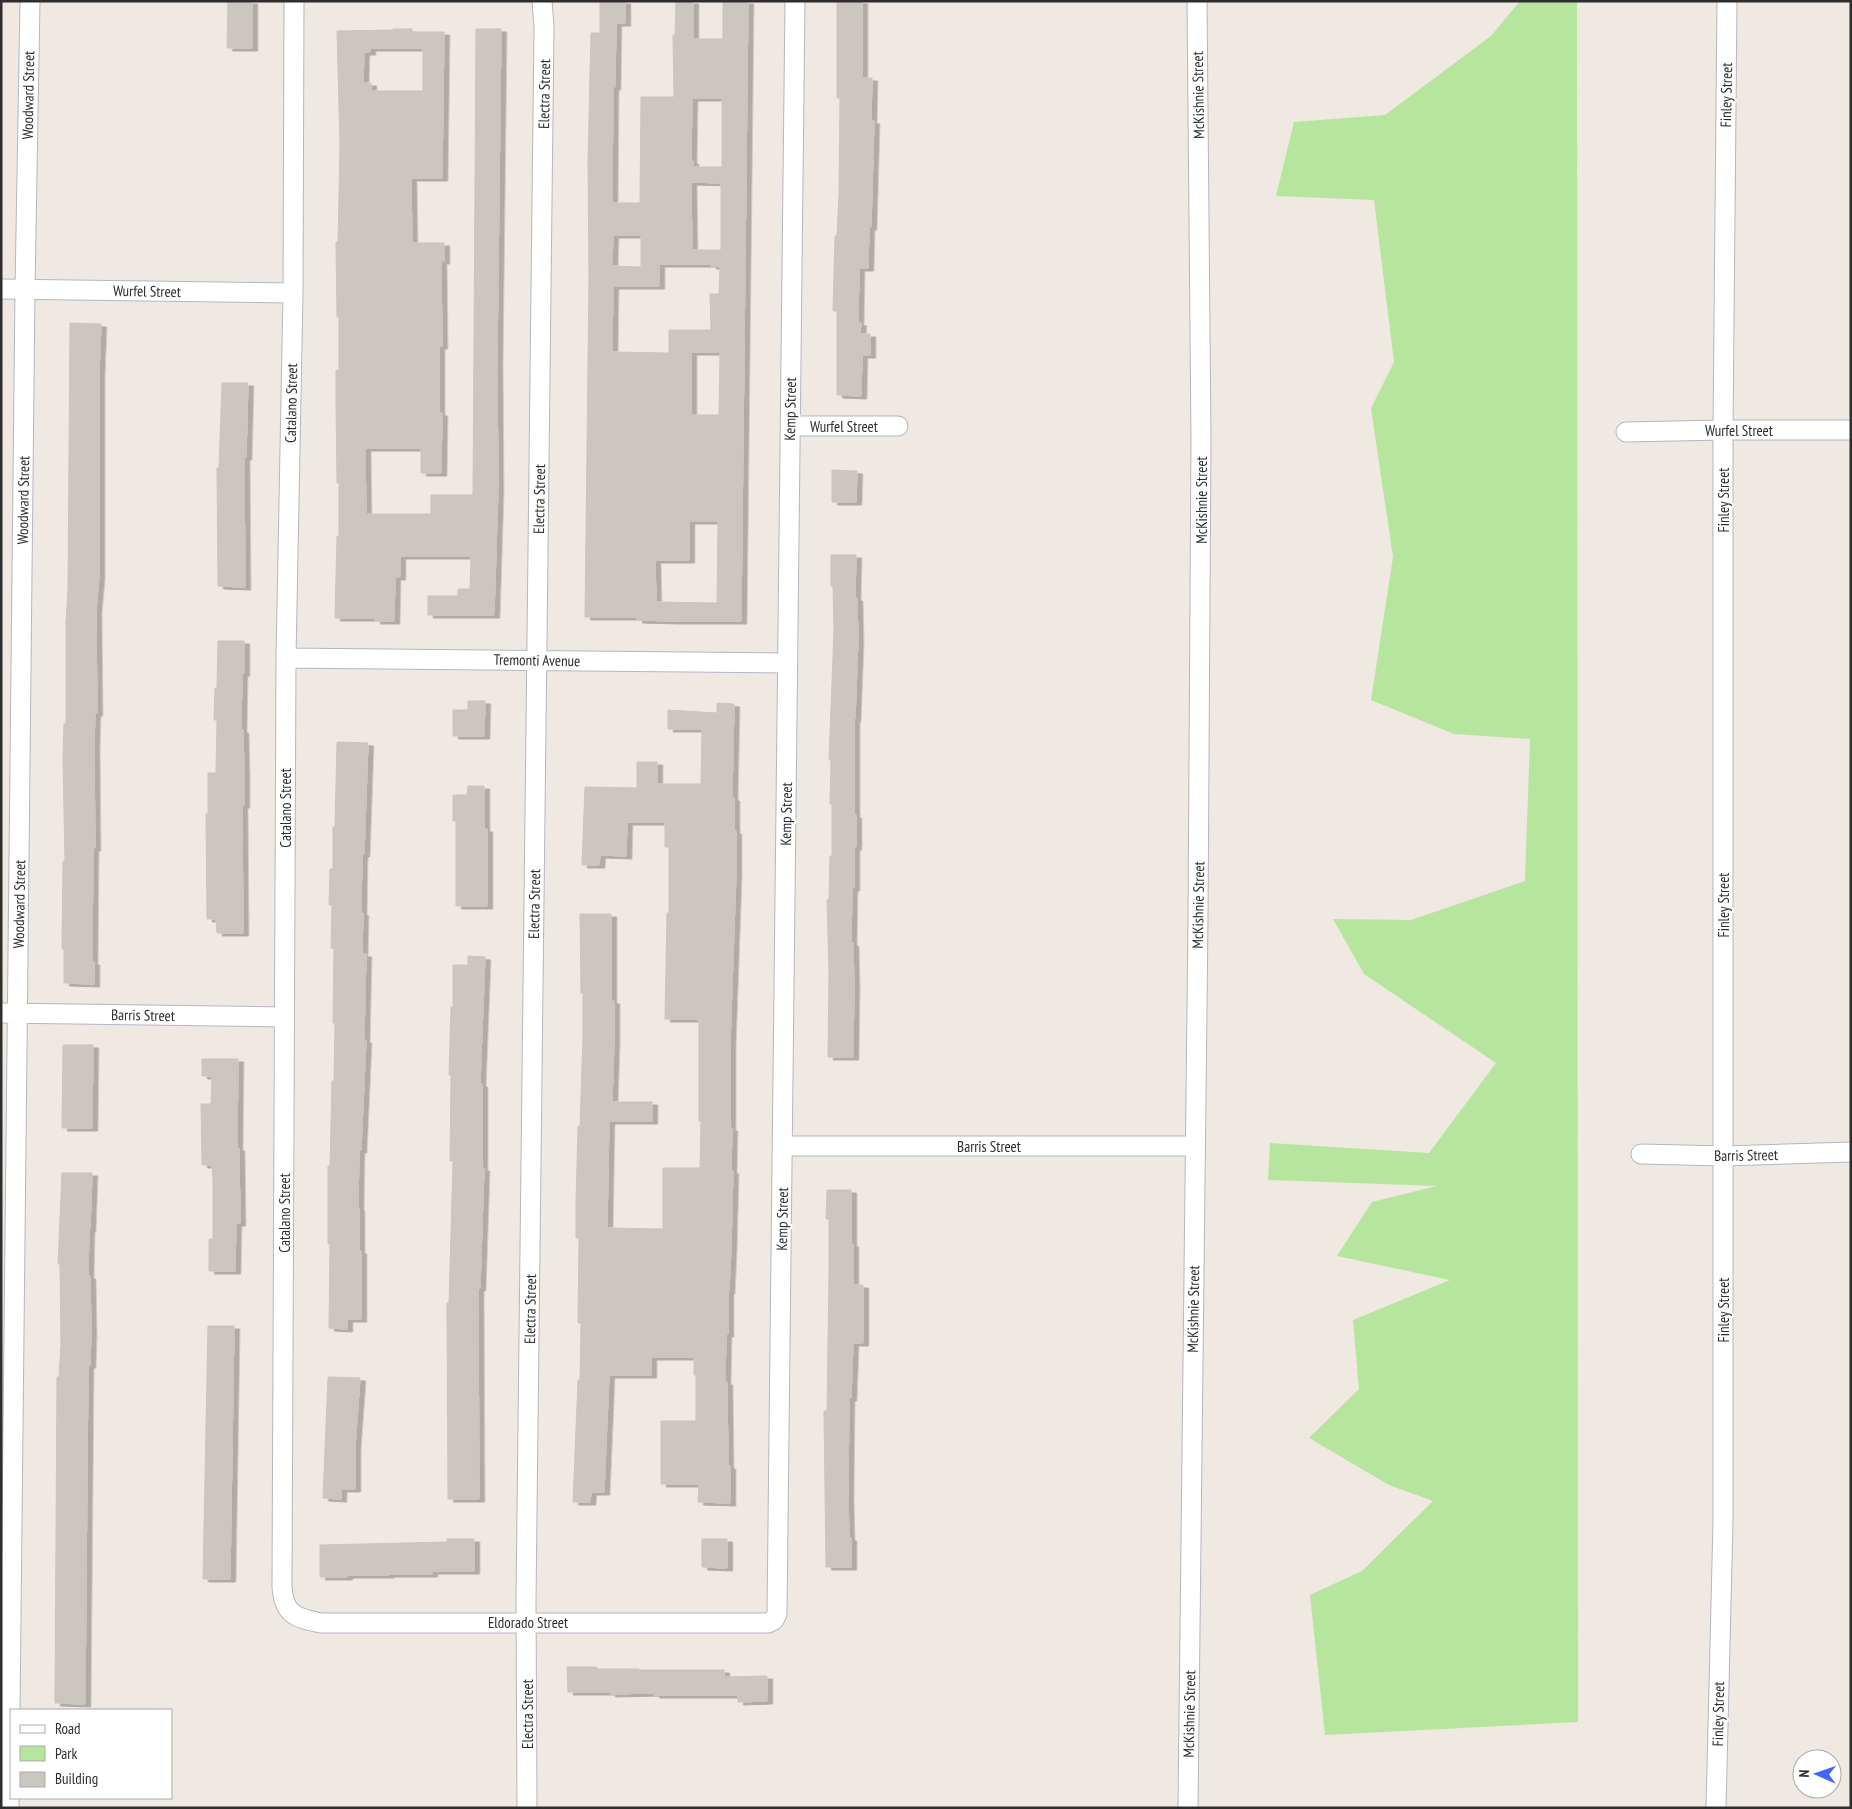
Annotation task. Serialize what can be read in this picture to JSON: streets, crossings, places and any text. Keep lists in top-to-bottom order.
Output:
{
  "streets": {
    "street": [
      "Electra Street",
      "Woodward Street",
      "McKishnie Street",
      "Finley Street",
      "Wurfel Street",
      "Catalano Street",
      "Kemp Street",
      "Tremonti Avenue",
      "Barris Street",
      "Eldorado Street"
    ]
  },
  "crossings": [
    ["Electra Street", "Tremonti Avenue"],
    ["Electra Street", "Eldorado Street"],
    ["Woodward Street", "Wurfel Street"],
    ["Woodward Street", "Barris Street"],
    ["McKishnie Street", "Barris Street"],
    ["Finley Street", "Wurfel Street"],
    ["Finley Street", "Barris Street"],
    ["Wurfel Street", "Catalano Street"],
    ["Wurfel Street", "Kemp Street"],
    ["Catalano Street", "Tremonti Avenue"],
    ["Catalano Street", "Barris Street"],
    ["Catalano Street", "Eldorado Street"],
    ["Kemp Street", "Tremonti Avenue"],
    ["Kemp Street", "Barris Street"],
    ["Kemp Street", "Eldorado Street"]
  ],
  "legend": ["Road", "Park", "Building"],
  "north": "left"
}
